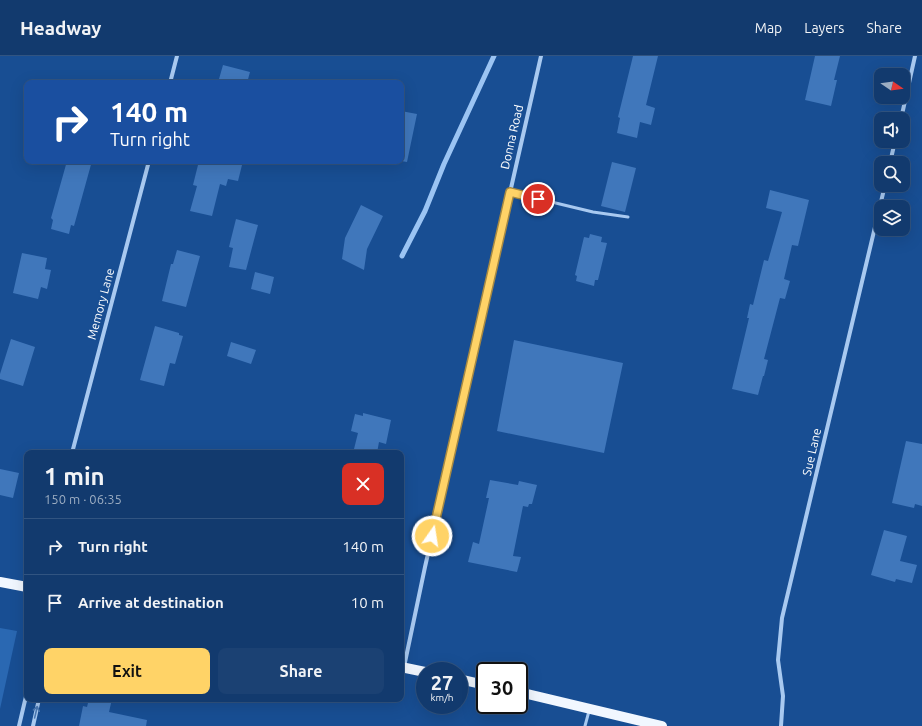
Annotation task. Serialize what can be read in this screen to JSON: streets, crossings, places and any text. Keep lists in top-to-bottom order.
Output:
{
  "streets": {
    "street": ["Donna Road", "Memory Lane", "Sue Lane"]
  },
  "north": "right",
  "page": {
    "header": "Headway",
    "nav": ["Map", "Layers", "Share"],
    "turn": ["140 m", "Turn right"],
    "heading": ["1 min", "150 m · 06:35"],
    "list": [
      {
        "name": "Turn right",
        "value": "140 m"
      },
      {
        "name": "Arrive at destination",
        "value": "10 m"
      }
    ],
    "buttons": ["Exit", "Share"],
    "speed": "27 km/h",
    "limit": "30"
  }
}
